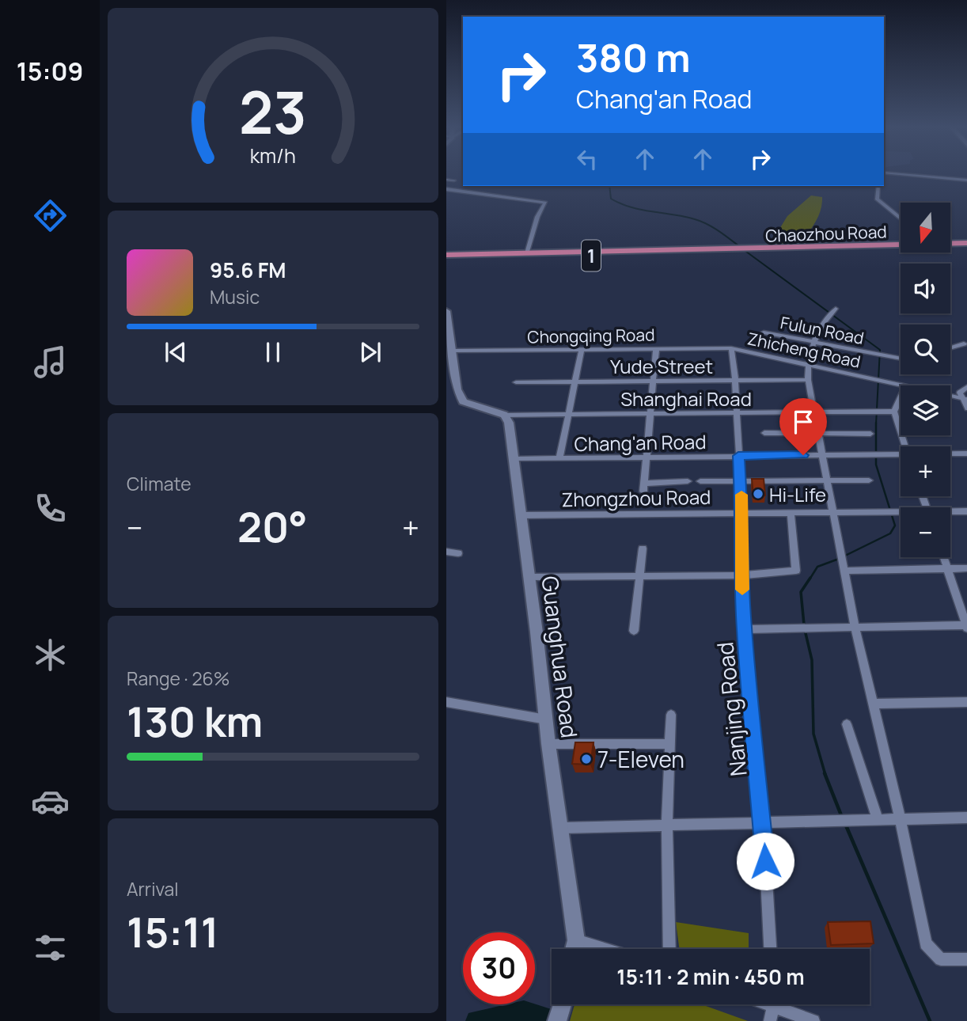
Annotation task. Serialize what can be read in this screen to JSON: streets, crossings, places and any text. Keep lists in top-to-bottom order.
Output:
{
  "streets": {
    "main road": ["Chaozhou Road", "1"],
    "street": [
      "Fulun Road",
      "Chongqing Road",
      "Zhicheng Road",
      "Yude Street",
      "Shanghai Road",
      "Chang'an Road",
      "Zhongzhou Road",
      "Guanghua Road",
      "Nanjing Road"
    ]
  },
  "crossings": [
    ["Chaozhou Road", "1"],
    ["Chongqing Road", "Zhicheng Road"],
    ["Chongqing Road", "Nanjing Road"],
    ["Zhicheng Road", "Nanjing Road"],
    ["Yude Street", "Nanjing Road"],
    ["Shanghai Road", "Guanghua Road"],
    ["Shanghai Road", "Nanjing Road"],
    ["Chang'an Road", "Guanghua Road"],
    ["Chang'an Road", "Nanjing Road"],
    ["Zhongzhou Road", "Guanghua Road"],
    ["Zhongzhou Road", "Nanjing Road"]
  ],
  "places": ["Hi-Life", "7-Eleven"],
  "north": "bottom",
  "page": {
    "tabs": "15:09",
    "turn": ["380 m", "Chang'an Road"],
    "map_buttons": ["+", "−"],
    "song": ["95.6 FM", "Music"],
    "tile": [
      "Climate",
      ["Range · 26%", "130 km"],
      ["Arrival", "15:11"]
    ],
    "heat": ["−", "20°", "+"],
    "limit": "30",
    "trip": "15:11 · 2 min · 450 m",
    "gauge": ["23", "km/h"]
  }
}
